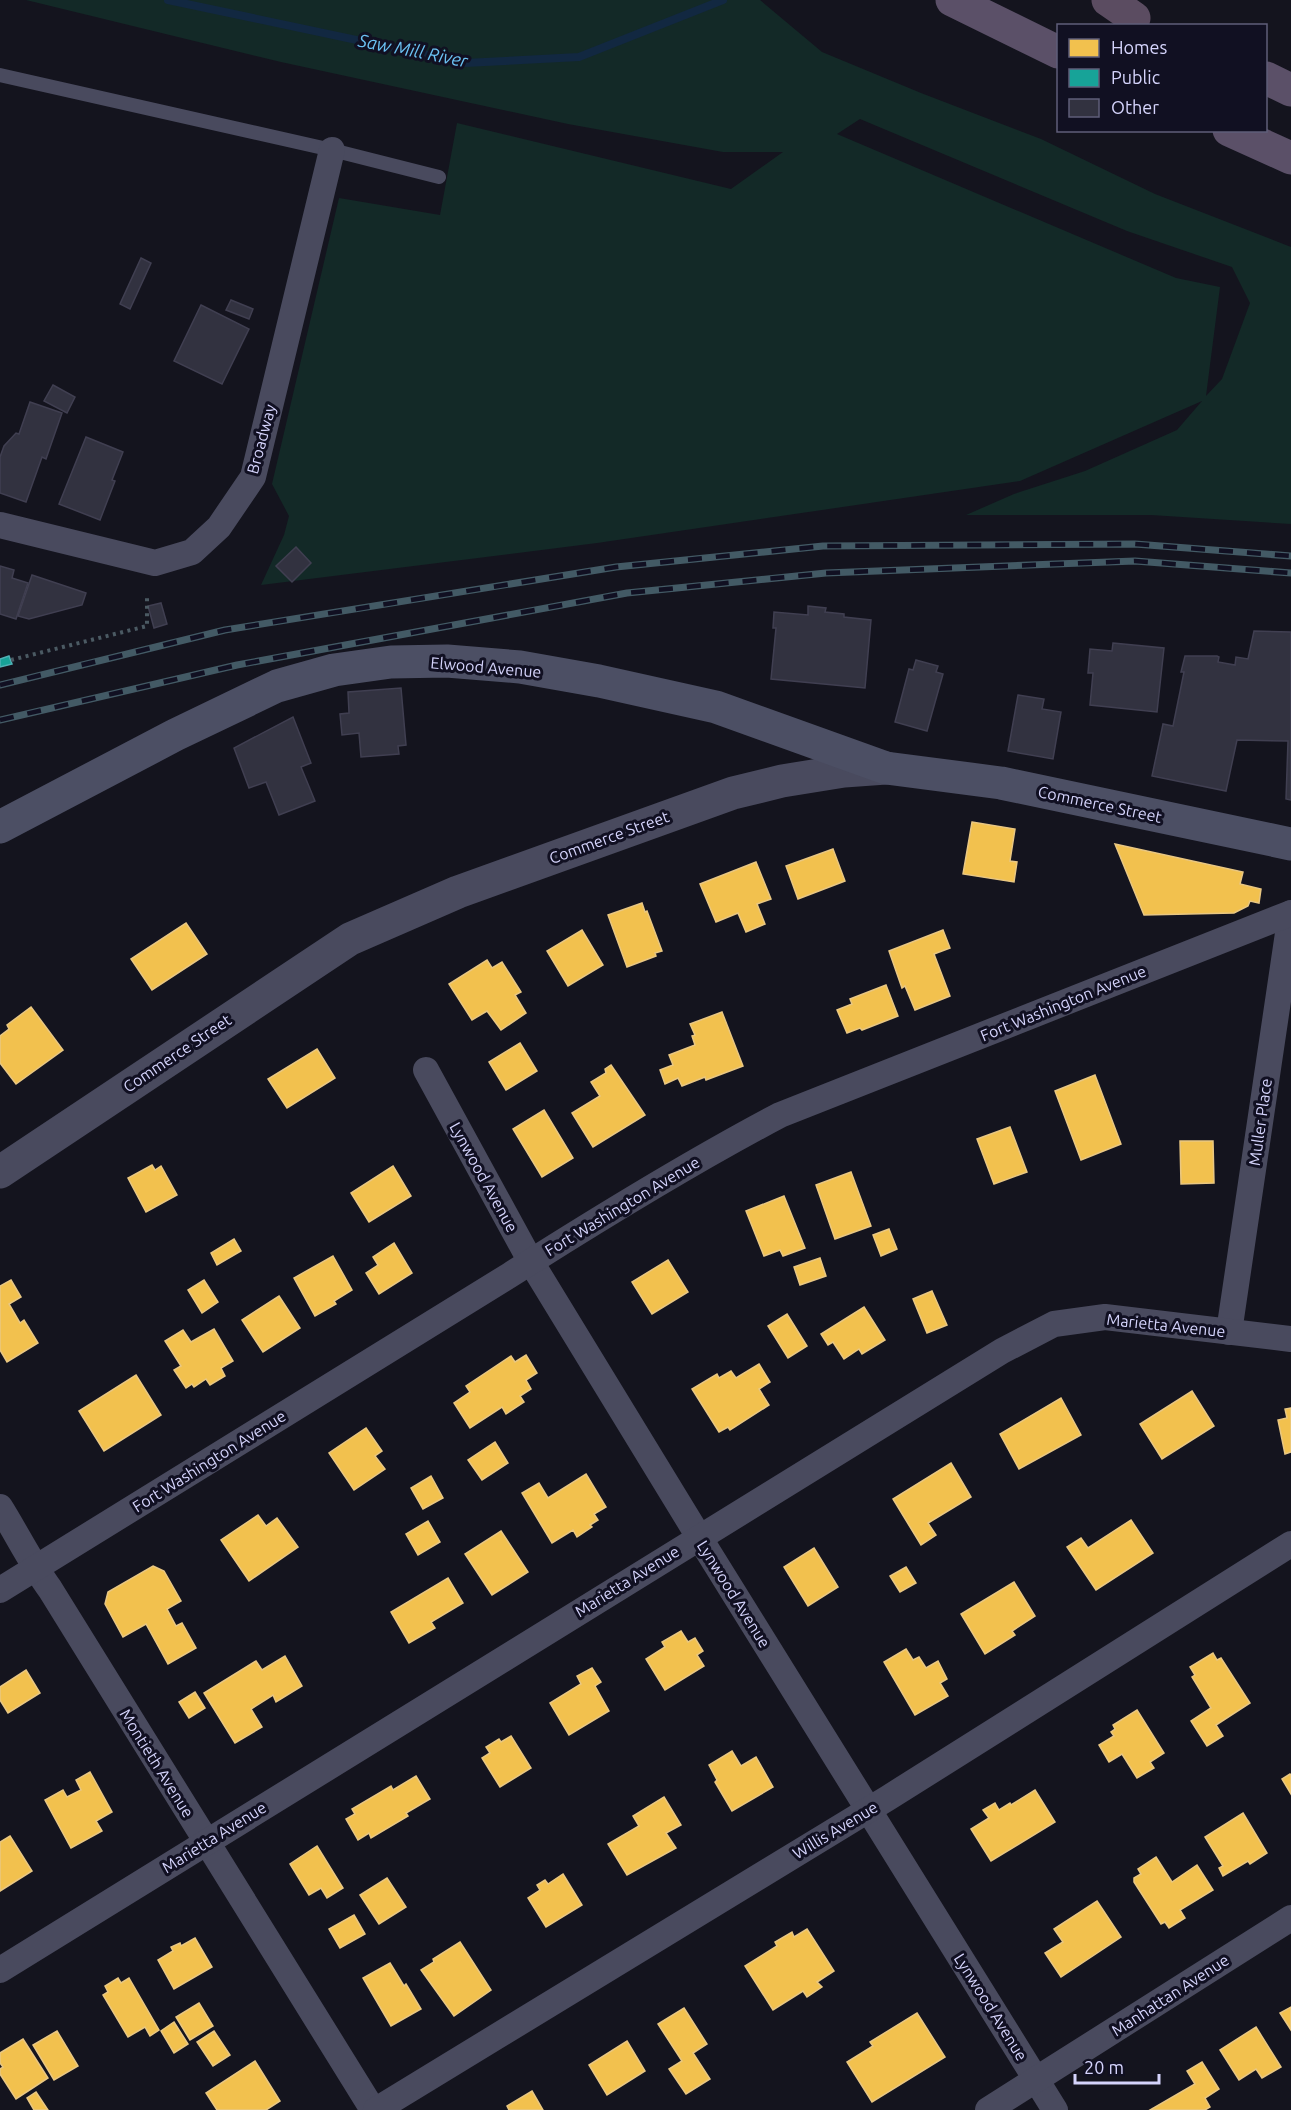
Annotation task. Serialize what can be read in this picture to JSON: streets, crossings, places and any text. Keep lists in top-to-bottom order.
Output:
{
  "streets": {
    "main road": ["Elwood Avenue", "Commerce Street"],
    "street": [
      "Broadway",
      "Fort Washington Avenue",
      "Muller Place",
      "Lynwood Avenue",
      "Marietta Avenue",
      "Montieth Avenue",
      "Willis Avenue",
      "Manhattan Avenue"
    ]
  },
  "crossings": [
    ["Elwood Avenue", "Commerce Street"],
    ["Fort Washington Avenue", "Muller Place"],
    ["Fort Washington Avenue", "Lynwood Avenue"],
    ["Fort Washington Avenue", "Montieth Avenue"],
    ["Muller Place", "Marietta Avenue"],
    ["Lynwood Avenue", "Marietta Avenue"],
    ["Lynwood Avenue", "Willis Avenue"],
    ["Lynwood Avenue", "Manhattan Avenue"],
    ["Marietta Avenue", "Montieth Avenue"],
    ["Montieth Avenue", "Willis Avenue"]
  ],
  "water": ["Saw Mill River"],
  "legend": ["Homes", "Public", "Other"],
  "scale_bar": "20 m"
}
